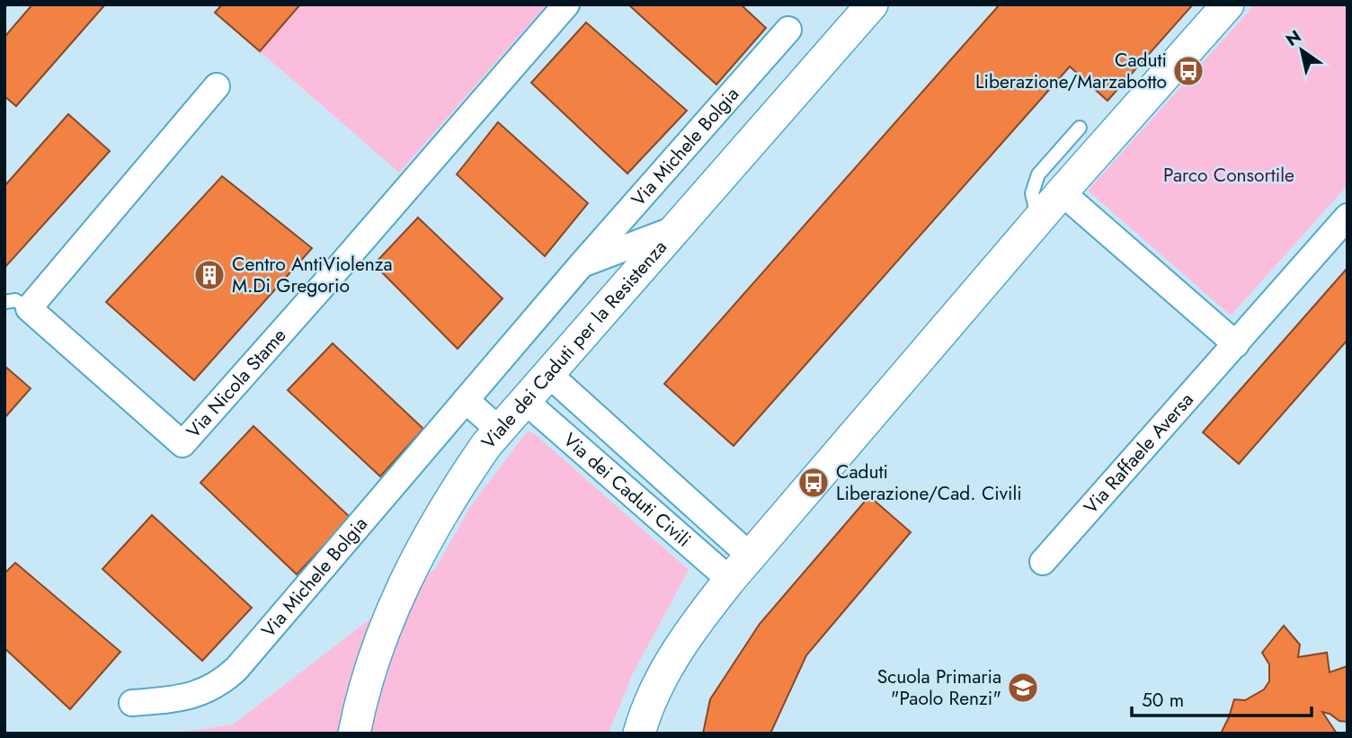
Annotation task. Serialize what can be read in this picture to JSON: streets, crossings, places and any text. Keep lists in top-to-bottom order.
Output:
{
  "streets": {
    "street": [
      "Via Michele Bolgia",
      "Viale dei Caduti per la Resistenza",
      "Via Nicola Stame",
      "Via Raffaele Aversa",
      "Via dei Caduti Civili"
    ]
  },
  "crossings": [
    ["Via Michele Bolgia", "Viale dei Caduti per la Resistenza"],
    ["Viale dei Caduti per la Resistenza", "Via dei Caduti Civili"]
  ],
  "parks": ["Parco Consortile"],
  "places": {
    "bus stop": ["Caduti Liberazione/Marzabotto", "Caduti Liberazione/Cad. Civili"],
    "building": ["Centro AntiViolenza M.Di Gregorio"],
    "school or university": ["Scuola Primaria \"Paolo Renzi\""]
  },
  "scale_bar": "50 m",
  "north": "top left"
}
